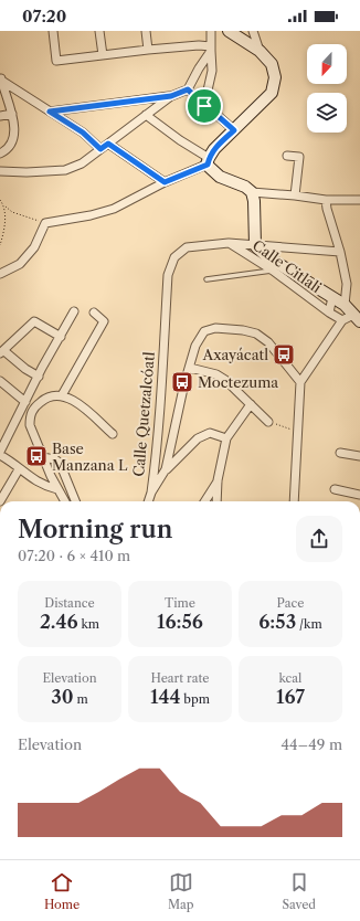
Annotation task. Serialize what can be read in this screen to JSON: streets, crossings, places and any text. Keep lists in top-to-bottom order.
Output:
{
  "streets": {
    "street": ["Calle Citlali", "Calle Quetzalcóatl"]
  },
  "crossings": [
    ["Calle Citlali", "Calle Quetzalcóatl"]
  ],
  "places": {
    "bus stop": ["Axayácatl", "Moctezuma", "Base Manzana L"]
  },
  "north": "bottom",
  "page": {
    "status": "07:20",
    "heading": ["Morning run", "07:20 · 6 × 410 m"],
    "stats": [
      ["Distance", "2.46 km"],
      ["Time", "16:56"],
      ["Pace", "6:53 /km"],
      ["Elevation", "30 m"],
      ["Heart rate", "144 bpm"],
      ["kcal", "167"]
    ],
    "chart": ["Elevation", "44–49 m"],
    "tabs": ["Home", "Map", "Saved"]
  }
}
